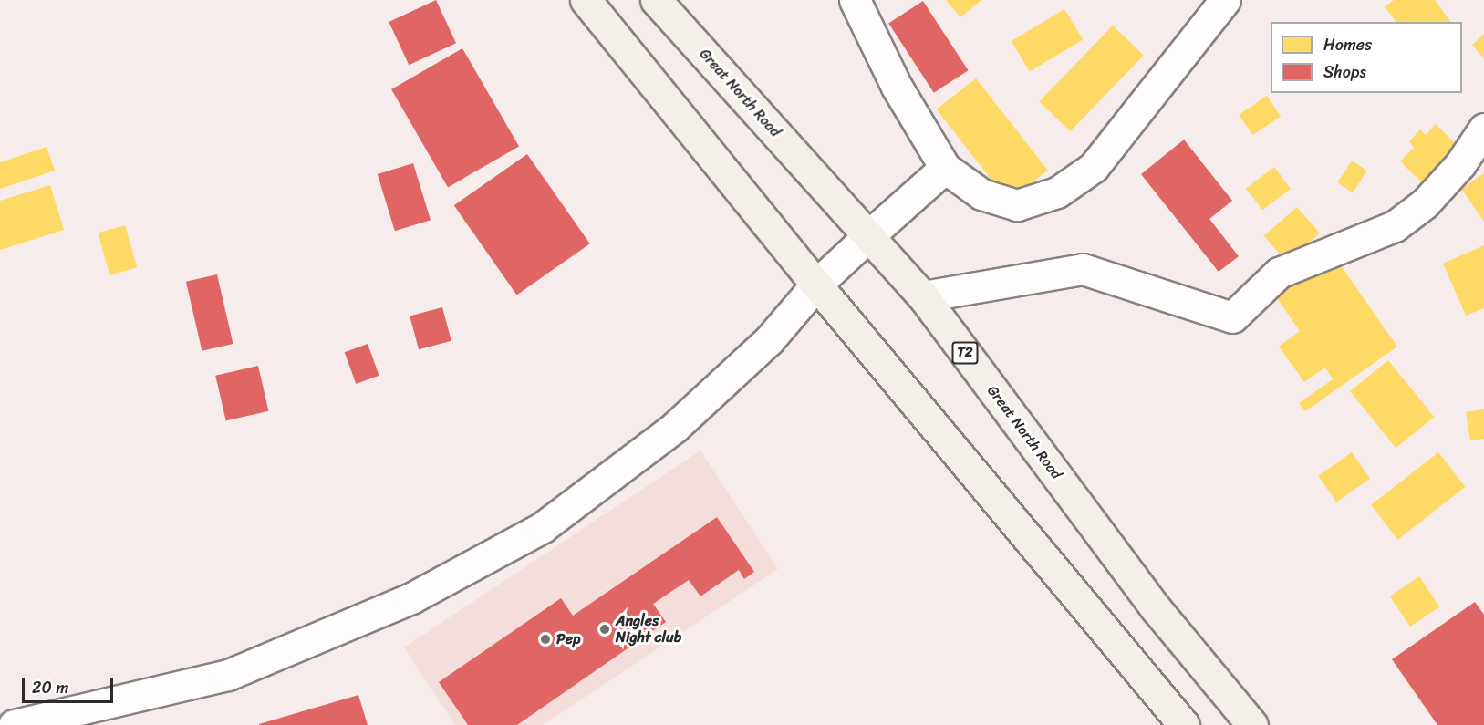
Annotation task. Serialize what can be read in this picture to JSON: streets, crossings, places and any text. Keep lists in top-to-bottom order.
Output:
{
  "streets": {
    "highway": ["Great North Road", "T2"]
  },
  "places": ["Angles Night club", "Pep"],
  "legend": ["Homes", "Shops"],
  "scale_bar": "20 m"
}
